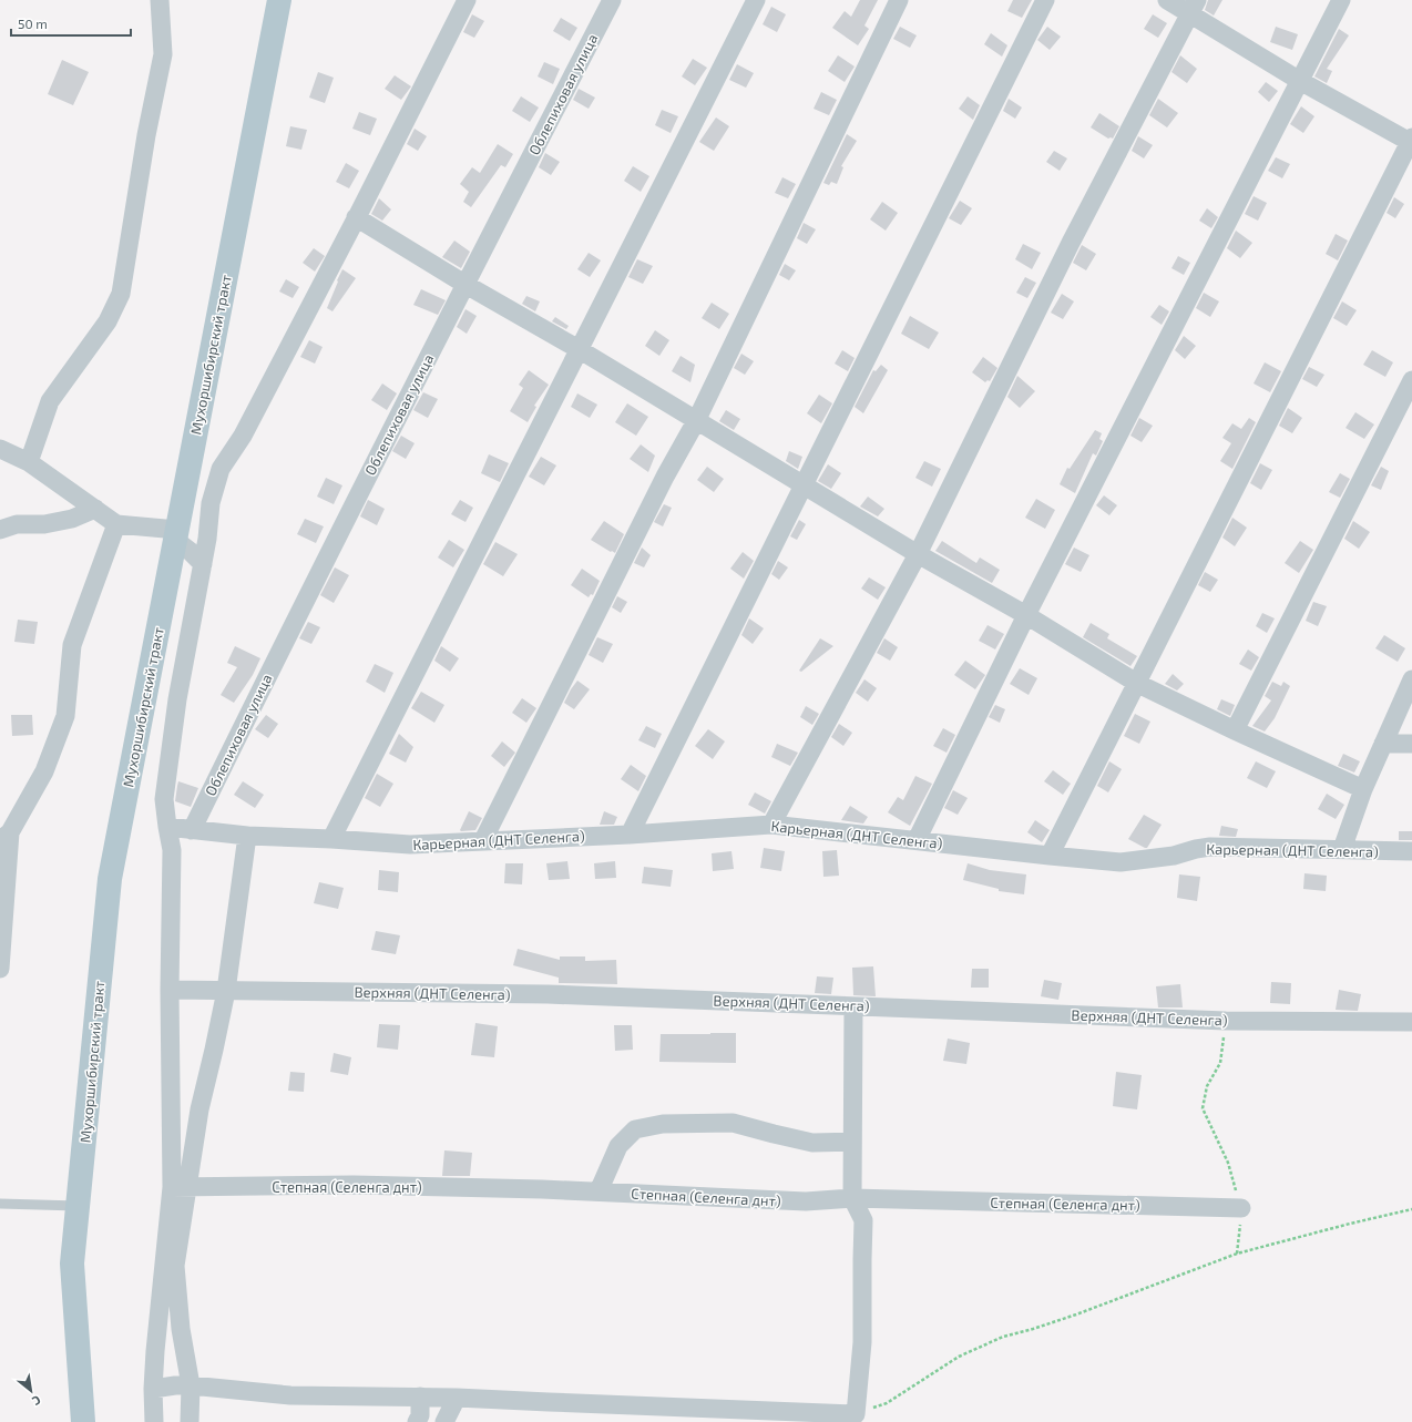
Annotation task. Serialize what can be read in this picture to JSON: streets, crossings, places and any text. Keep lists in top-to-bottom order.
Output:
{
  "streets": {
    "main road": ["Мухоршибирский тракт"],
    "street": [
      "Облепиховая улица",
      "Карьерная (ДНТ Селенга)",
      "Верхняя (ДНТ Селенга)",
      "Степная (Селенга днт)"
    ]
  },
  "crossings": [
    ["Облепиховая улица", "Карьерная (ДНТ Селенга)"]
  ],
  "scale_bar": "50 m",
  "north": "bottom right"
}
